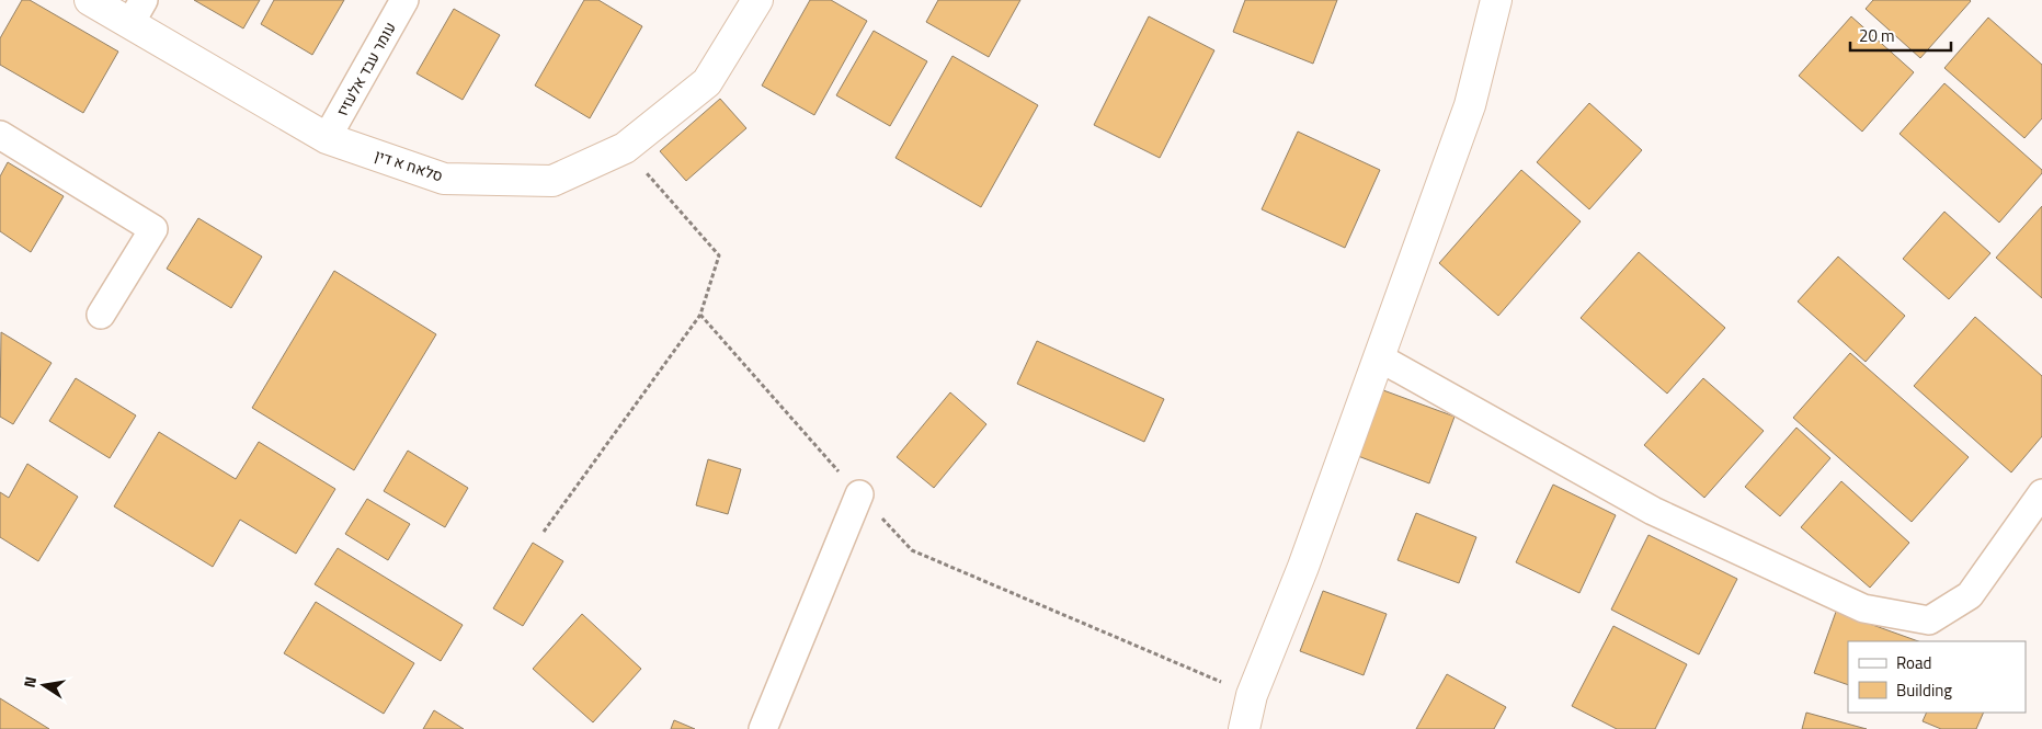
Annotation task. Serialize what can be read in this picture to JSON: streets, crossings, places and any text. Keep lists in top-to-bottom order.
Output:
{
  "streets": {
    "street": ["עומר עבד אלעזיז", "סלאח א דין"]
  },
  "crossings": [
    ["עומר עבד אלעזיז", "סלאח א דין"]
  ],
  "legend": ["Road", "Building"],
  "scale_bar": "20 m",
  "north": "left"
}
